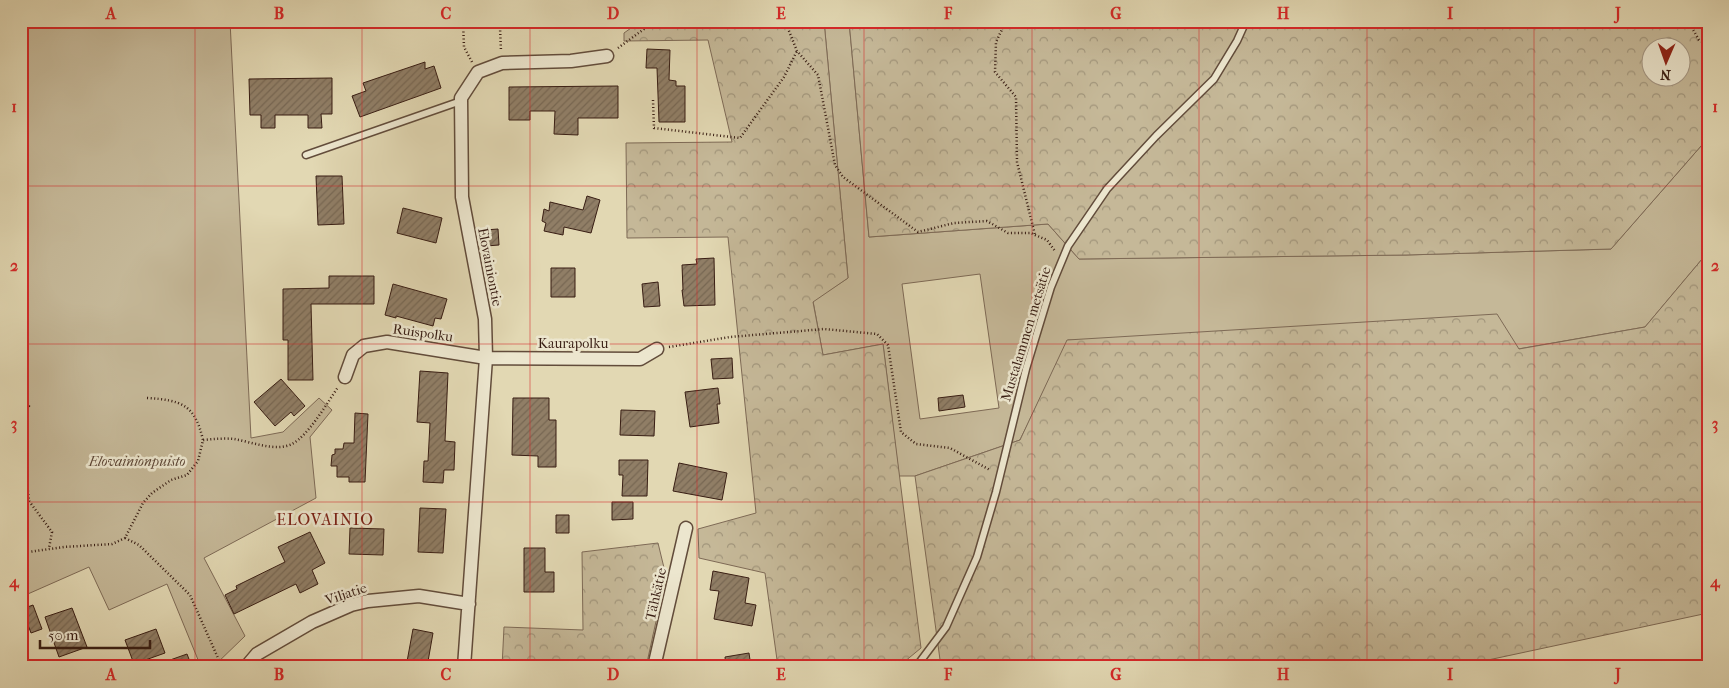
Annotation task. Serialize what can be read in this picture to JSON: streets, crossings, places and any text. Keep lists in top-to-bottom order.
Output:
{
  "streets": {
    "street": [
      "Elovainiontie",
      "Ruispolku",
      "Kaurapolku",
      "Viljatie",
      "Tähkätie"
    ],
    "lane": ["Mustalammen metsätie"]
  },
  "crossings": [
    ["Elovainiontie", "Ruispolku"],
    ["Elovainiontie", "Kaurapolku"],
    ["Elovainiontie", "Viljatie"],
    ["Ruispolku", "Kaurapolku"]
  ],
  "districts": ["ELOVAINIO"],
  "parks": ["Elovainionpuisto"],
  "scale_bar": "50 m",
  "north": "bottom",
  "grid": {
    "columns": [
      "A",
      "B",
      "C",
      "D",
      "E",
      "F",
      "G",
      "H",
      "I",
      "J"
    ],
    "rows": [
      "1",
      "2",
      "3",
      "4"
    ]
  }
}
